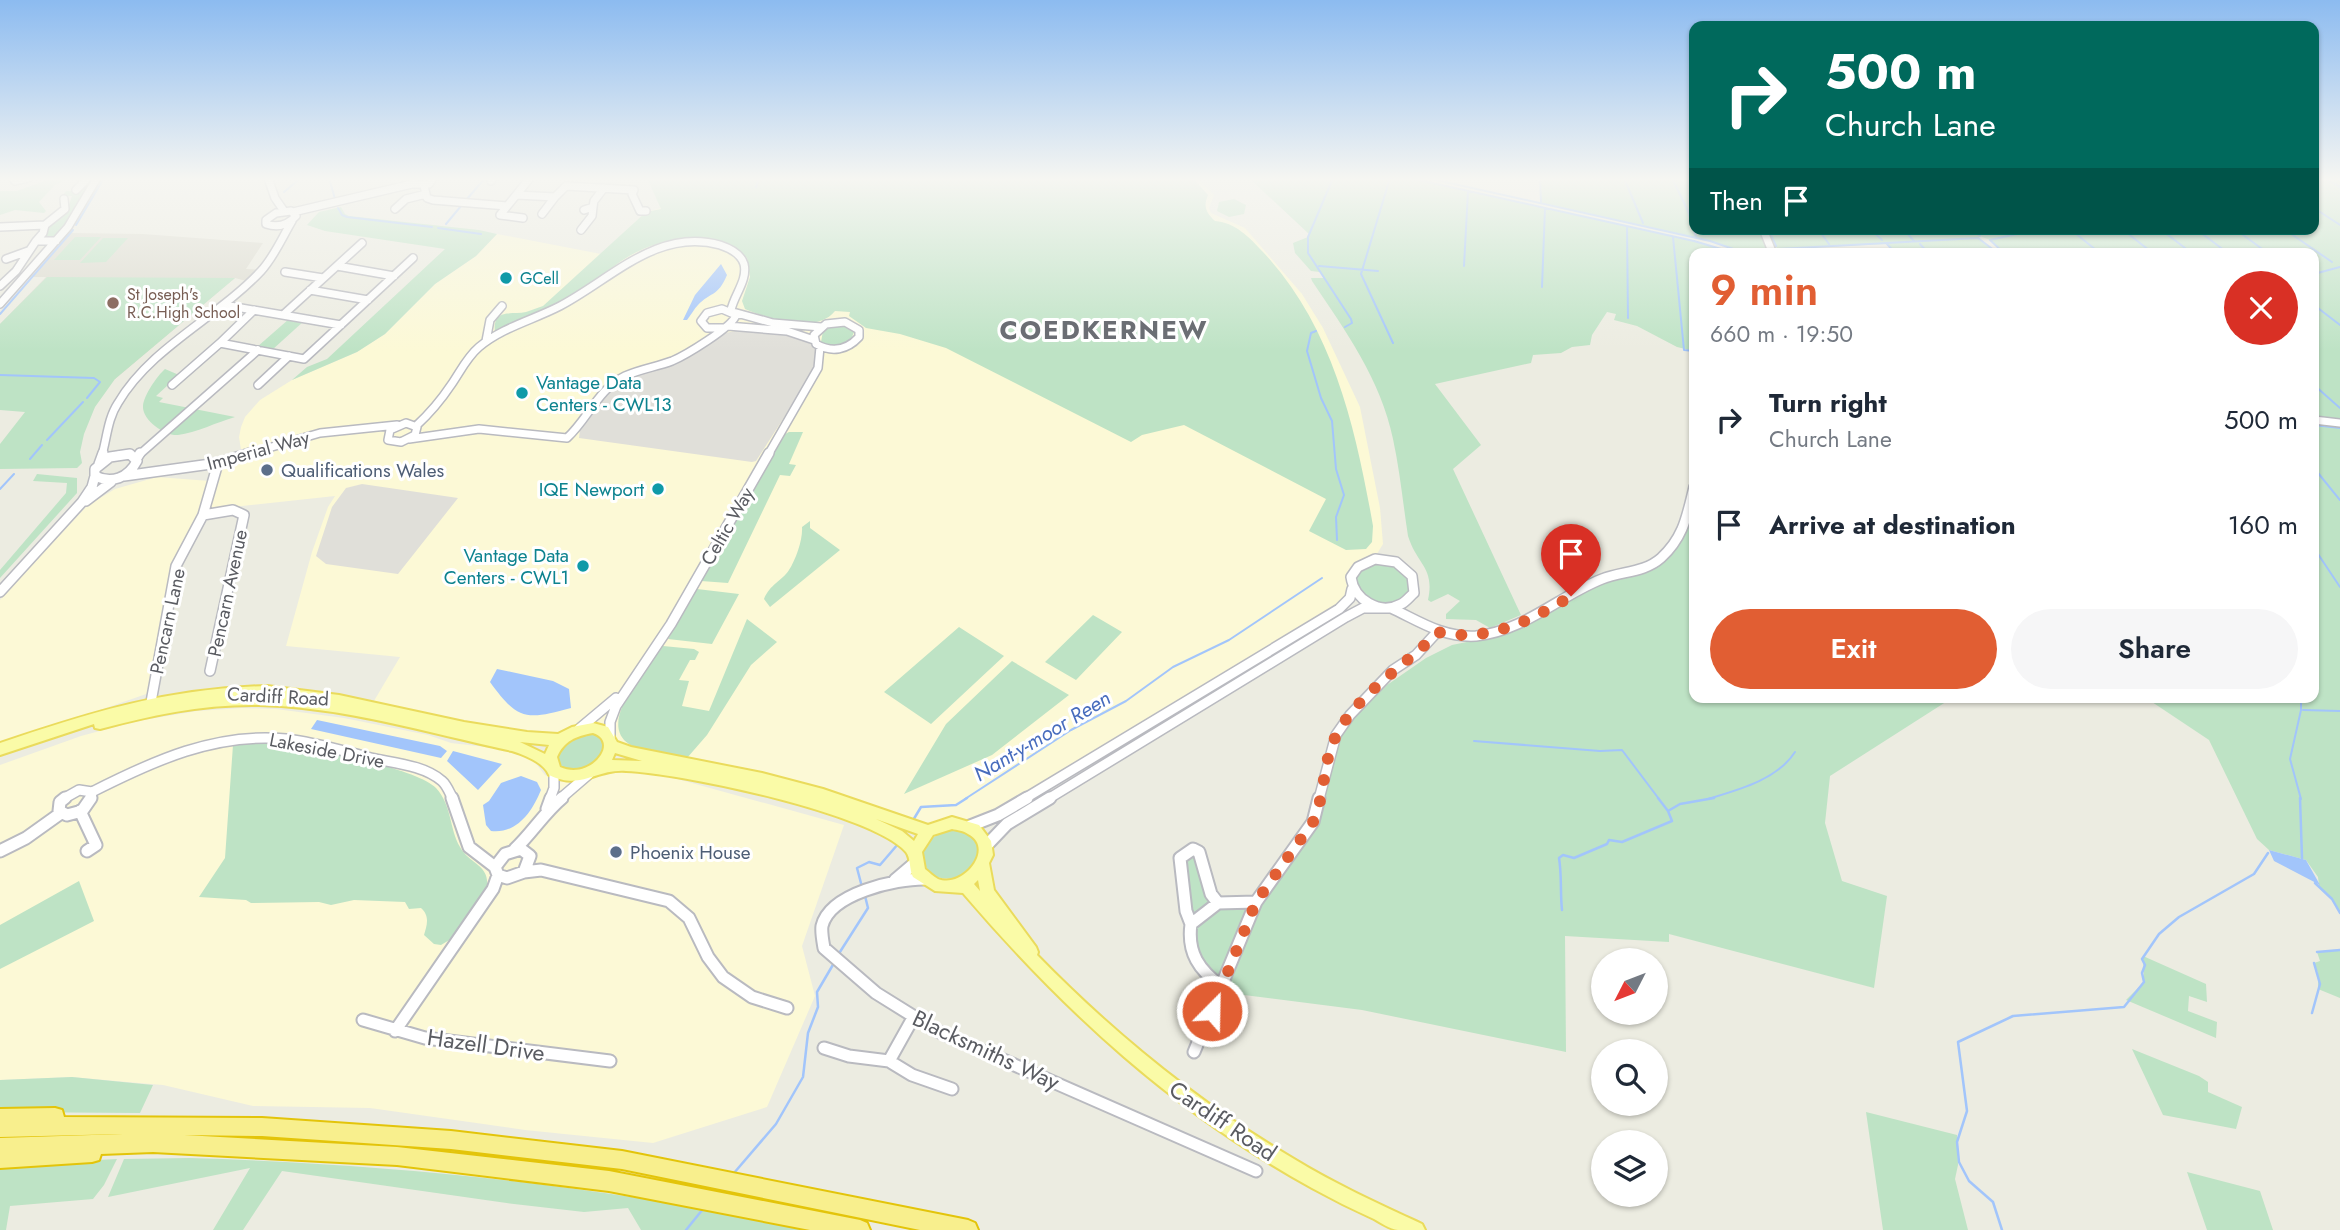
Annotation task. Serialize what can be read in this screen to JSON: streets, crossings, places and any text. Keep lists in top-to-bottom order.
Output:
{
  "streets": {
    "main road": ["Cardiff Road"],
    "street": [
      "Imperial Way",
      "Celtic Way",
      "Pencarn Avenue",
      "Pencarn Lane",
      "Lakeside Drive",
      "Hazell Drive",
      "Blacksmiths Way"
    ]
  },
  "crossings": [
    ["Imperial Way", "Pencarn Lane"],
    ["Celtic Way", "Cardiff Road"],
    ["Pencarn Avenue", "Pencarn Lane"],
    ["Pencarn Lane", "Cardiff Road"],
    ["Cardiff Road", "Blacksmiths Way"]
  ],
  "districts": ["COEDKERNEW"],
  "water": ["Nant-y-moor Reen"],
  "places": [
    "GCell",
    "St Joseph's R.C.High School",
    "Vantage Data Centers - CWL13",
    "Qualifications Wales",
    "IQE Newport",
    "Vantage Data Centers - CWL1",
    "Phoenix House"
  ],
  "north": "bottom left",
  "page": {
    "turn": ["500 m", "Church Lane"],
    "then": "Then",
    "heading": ["9 min", "660 m · 19:50"],
    "list": [
      {
        "name": "Turn right",
        "note": "Church Lane",
        "value": "500 m"
      },
      {
        "name": "Arrive at destination",
        "value": "160 m"
      }
    ],
    "buttons": ["Exit", "Share"]
  }
}
